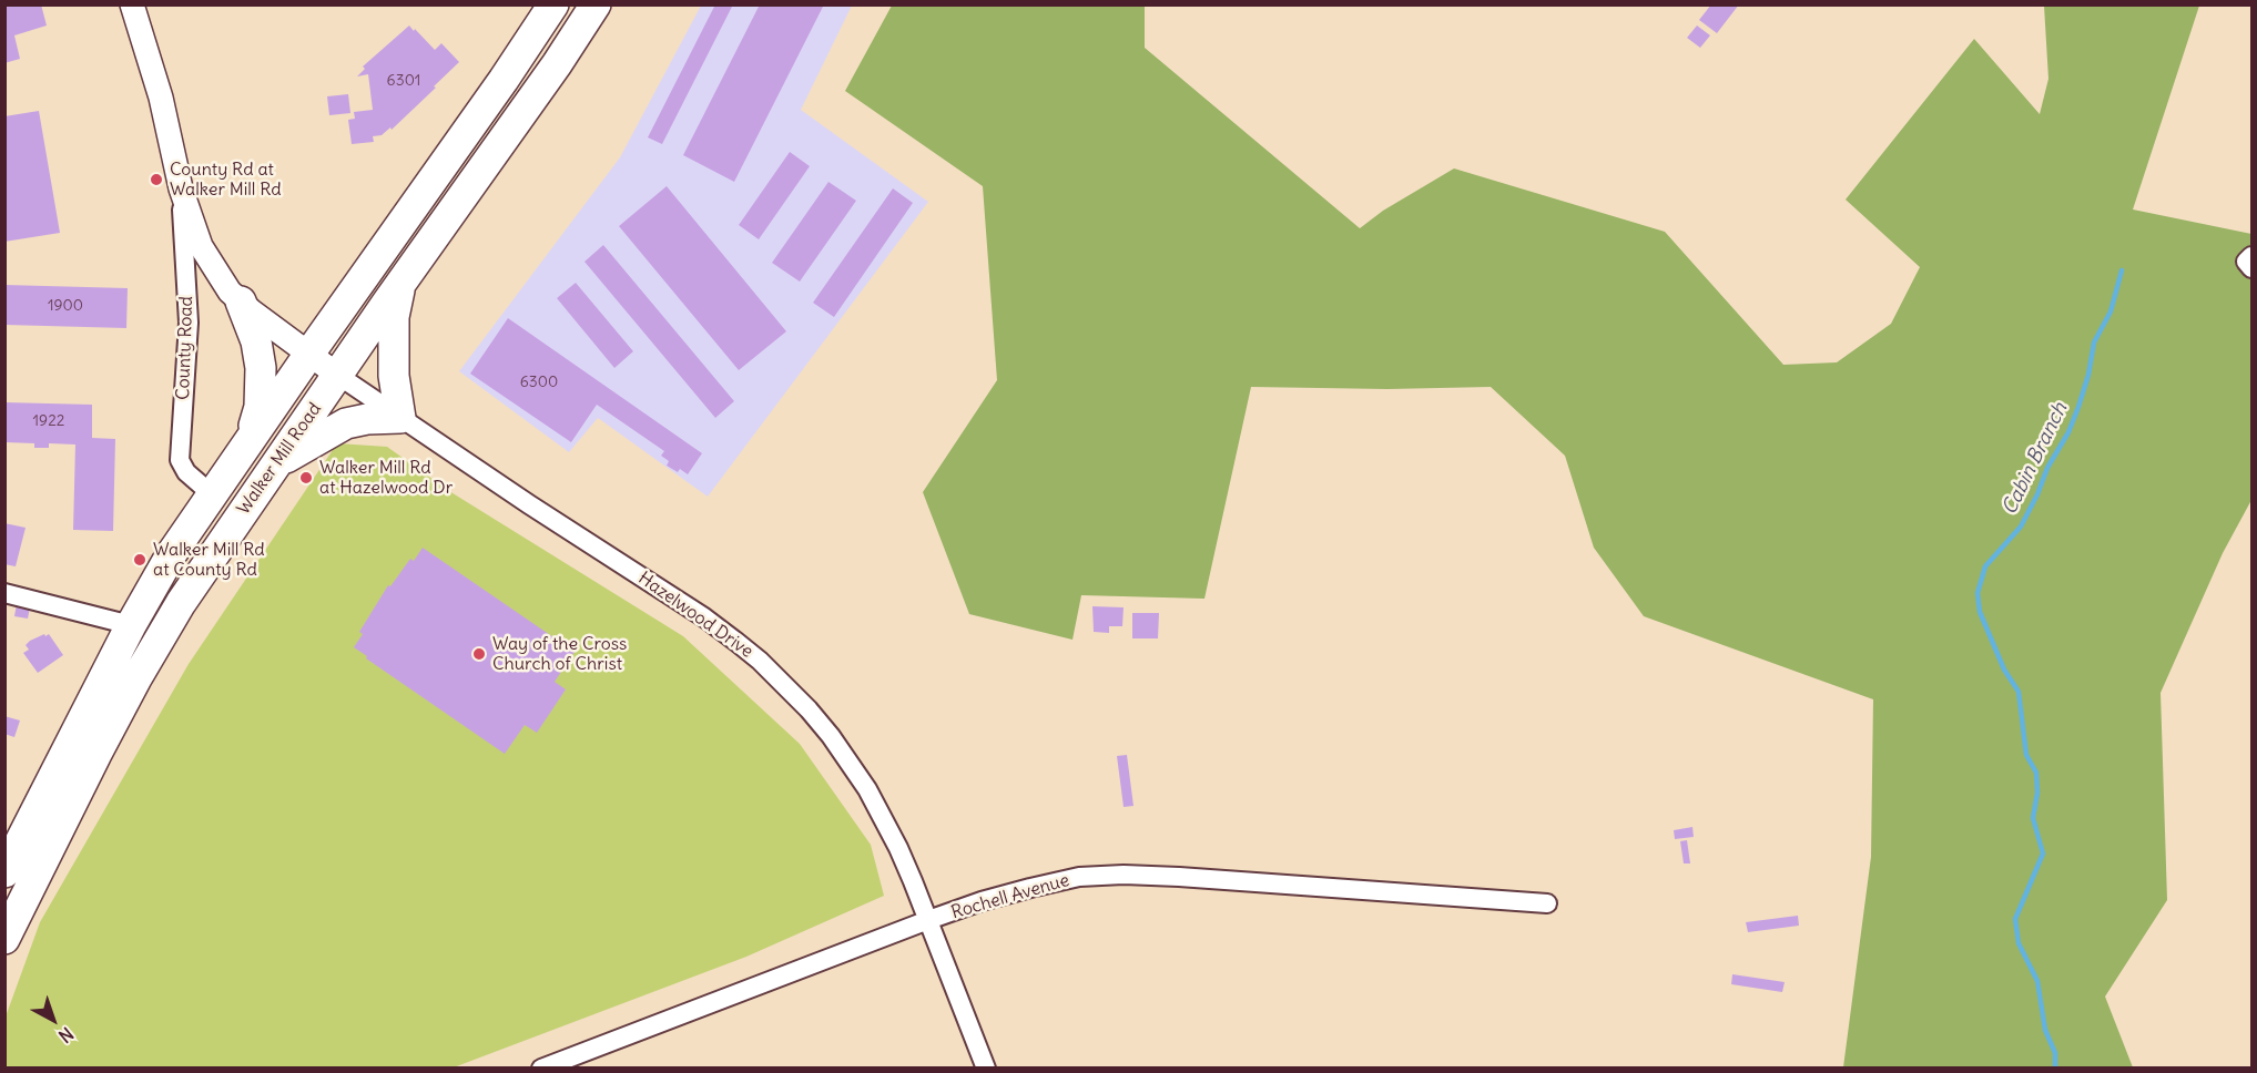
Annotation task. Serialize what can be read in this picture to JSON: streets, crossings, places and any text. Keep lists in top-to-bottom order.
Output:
{
  "streets": {
    "main road": ["Walker Mill Road"],
    "street": ["County Road", "Hazelwood Drive", "Rochell Avenue"]
  },
  "crossings": [
    ["County Road", "Walker Mill Road"],
    ["County Road", "Hazelwood Drive"],
    ["Walker Mill Road", "Hazelwood Drive"],
    ["Hazelwood Drive", "Rochell Avenue"]
  ],
  "water": ["Cabin Branch"],
  "places": [
    "County Rd at Walker Mill Rd",
    "Walker Mill Rd at Hazelwood Dr",
    "Walker Mill Rd at County Rd",
    "Way of the Cross Church of Christ"
  ],
  "house_numbers": [
    "6301",
    "1900",
    "6300",
    "1922"
  ],
  "north": "bottom right"
}
